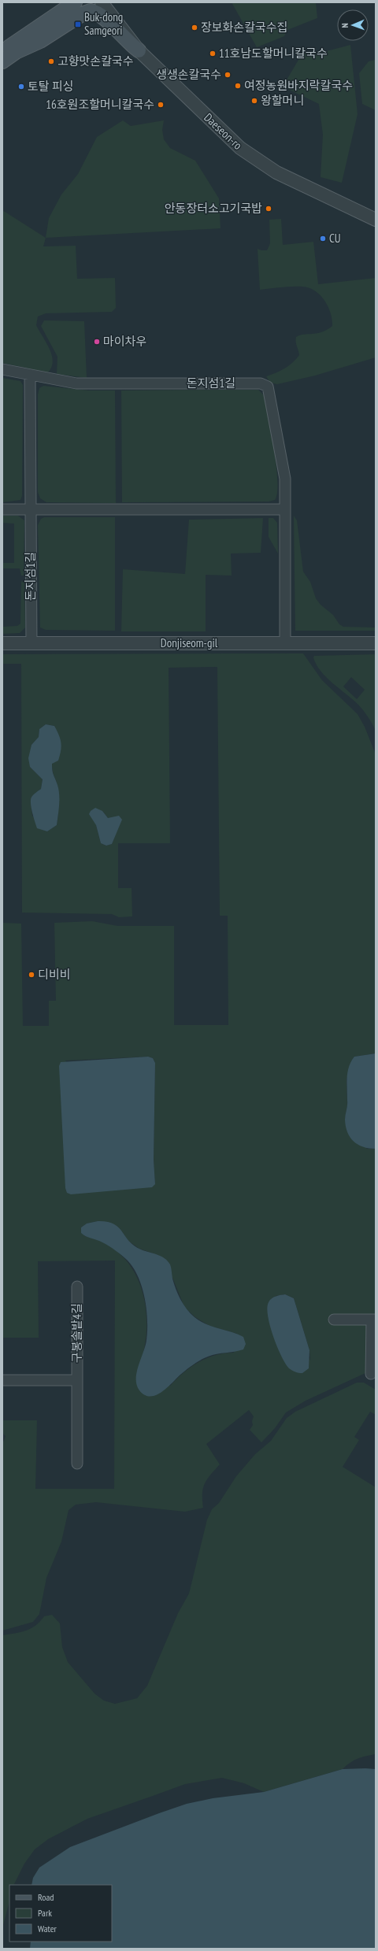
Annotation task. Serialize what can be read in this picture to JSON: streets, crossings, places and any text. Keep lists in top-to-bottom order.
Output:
{
  "streets": {
    "street": [
      "Daeseon-ro",
      "돈지섬1길",
      "Donjiseom-gil",
      "구봉솔밭4길"
    ]
  },
  "crossings": [
    ["돈지섬1길", "Donjiseom-gil"]
  ],
  "places": {
    "transit": ["Buk-dong Samgeori"],
    "other": [
      "장보화손칼국수집",
      "11호남도할머니칼국수",
      "고향맛손칼국수",
      "생생손칼국수",
      "여정농원바지락칼국수",
      "토탈 피싱",
      "왕할머니",
      "16호원조할머니칼국수",
      "안동장터소고기국밥",
      "CU",
      "마이차우",
      "디비비"
    ]
  },
  "legend": ["Road", "Park", "Water"],
  "north": "left"
}
